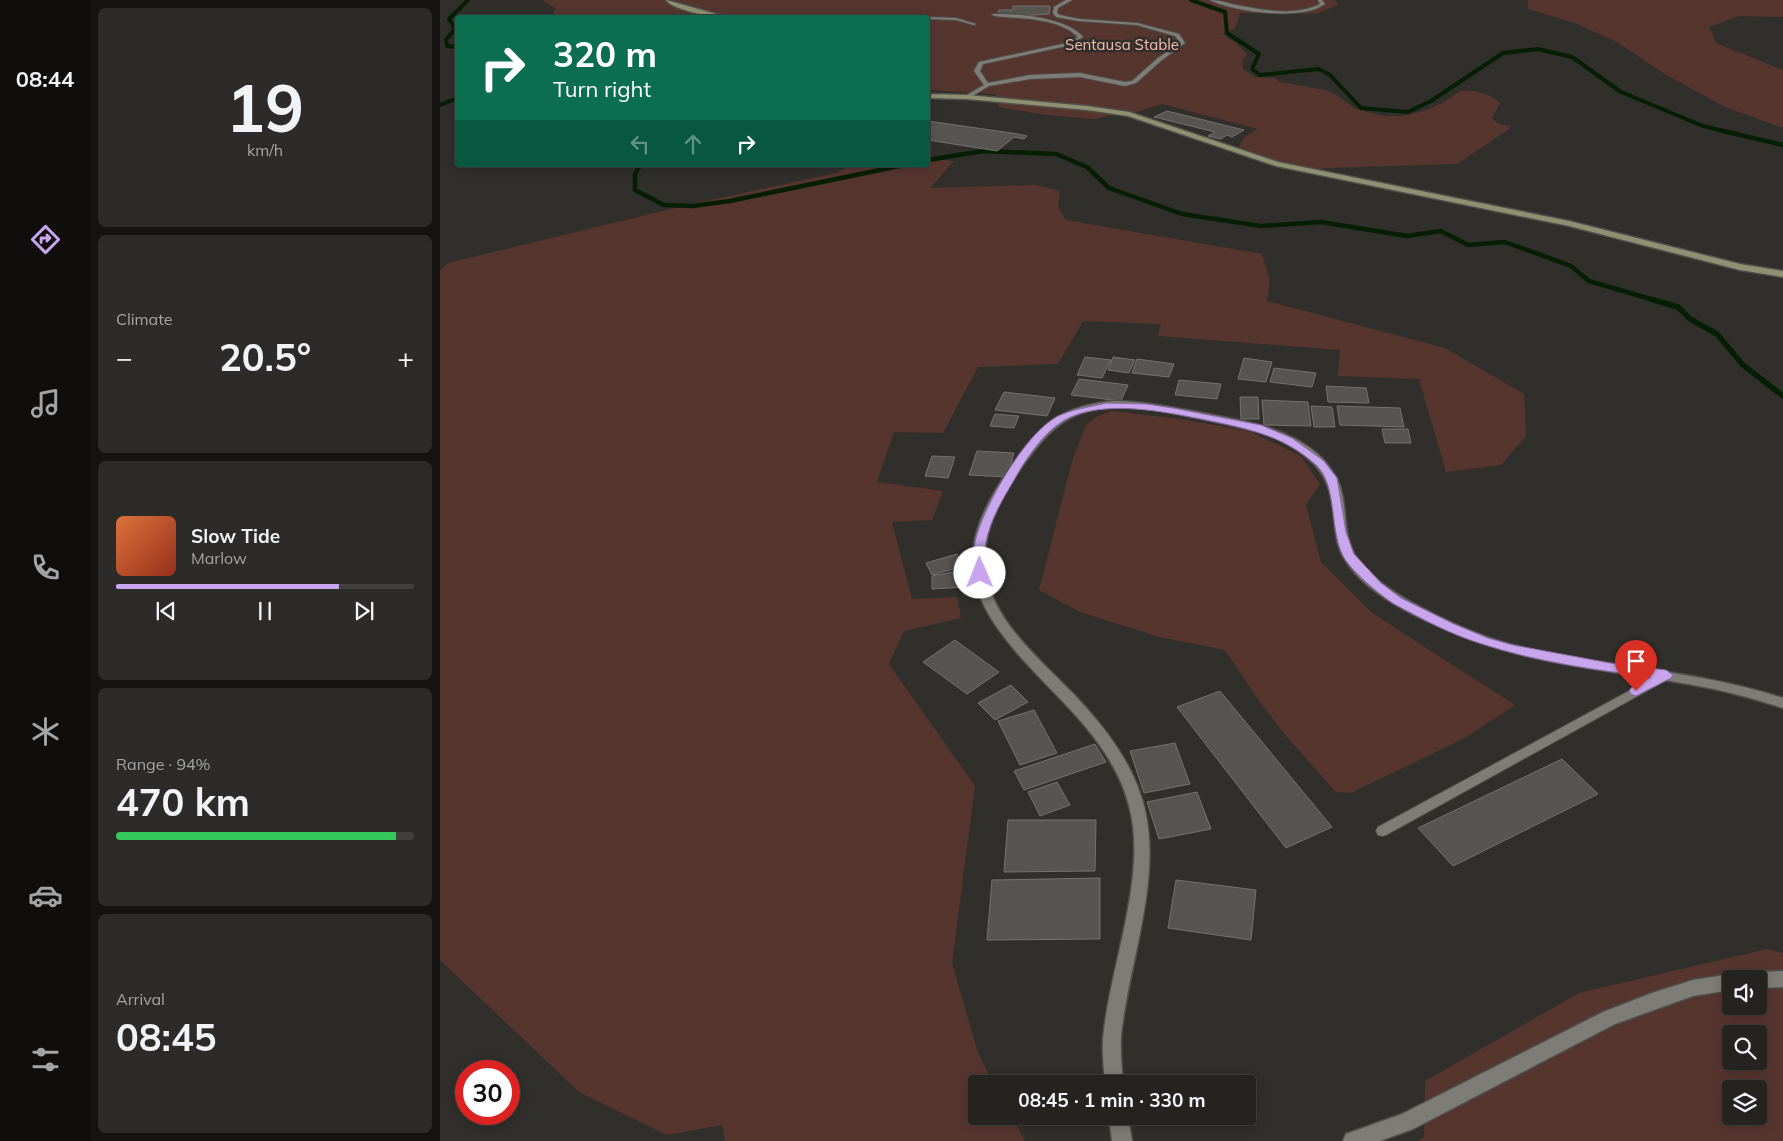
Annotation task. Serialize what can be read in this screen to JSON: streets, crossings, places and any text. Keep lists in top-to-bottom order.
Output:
{
  "parks": ["Sentausa Stable"],
  "page": {
    "tabs": "08:44",
    "tile": [
      ["19", "km/h"],
      "Climate",
      ["Range · 94%", "470 km"],
      ["Arrival", "08:45"]
    ],
    "turn": ["320 m", "Turn right"],
    "heat": ["−", "20.5°", "+"],
    "song": ["Slow Tide", "Marlow"],
    "limit": "30",
    "trip": "08:45 · 1 min · 330 m"
  }
}
